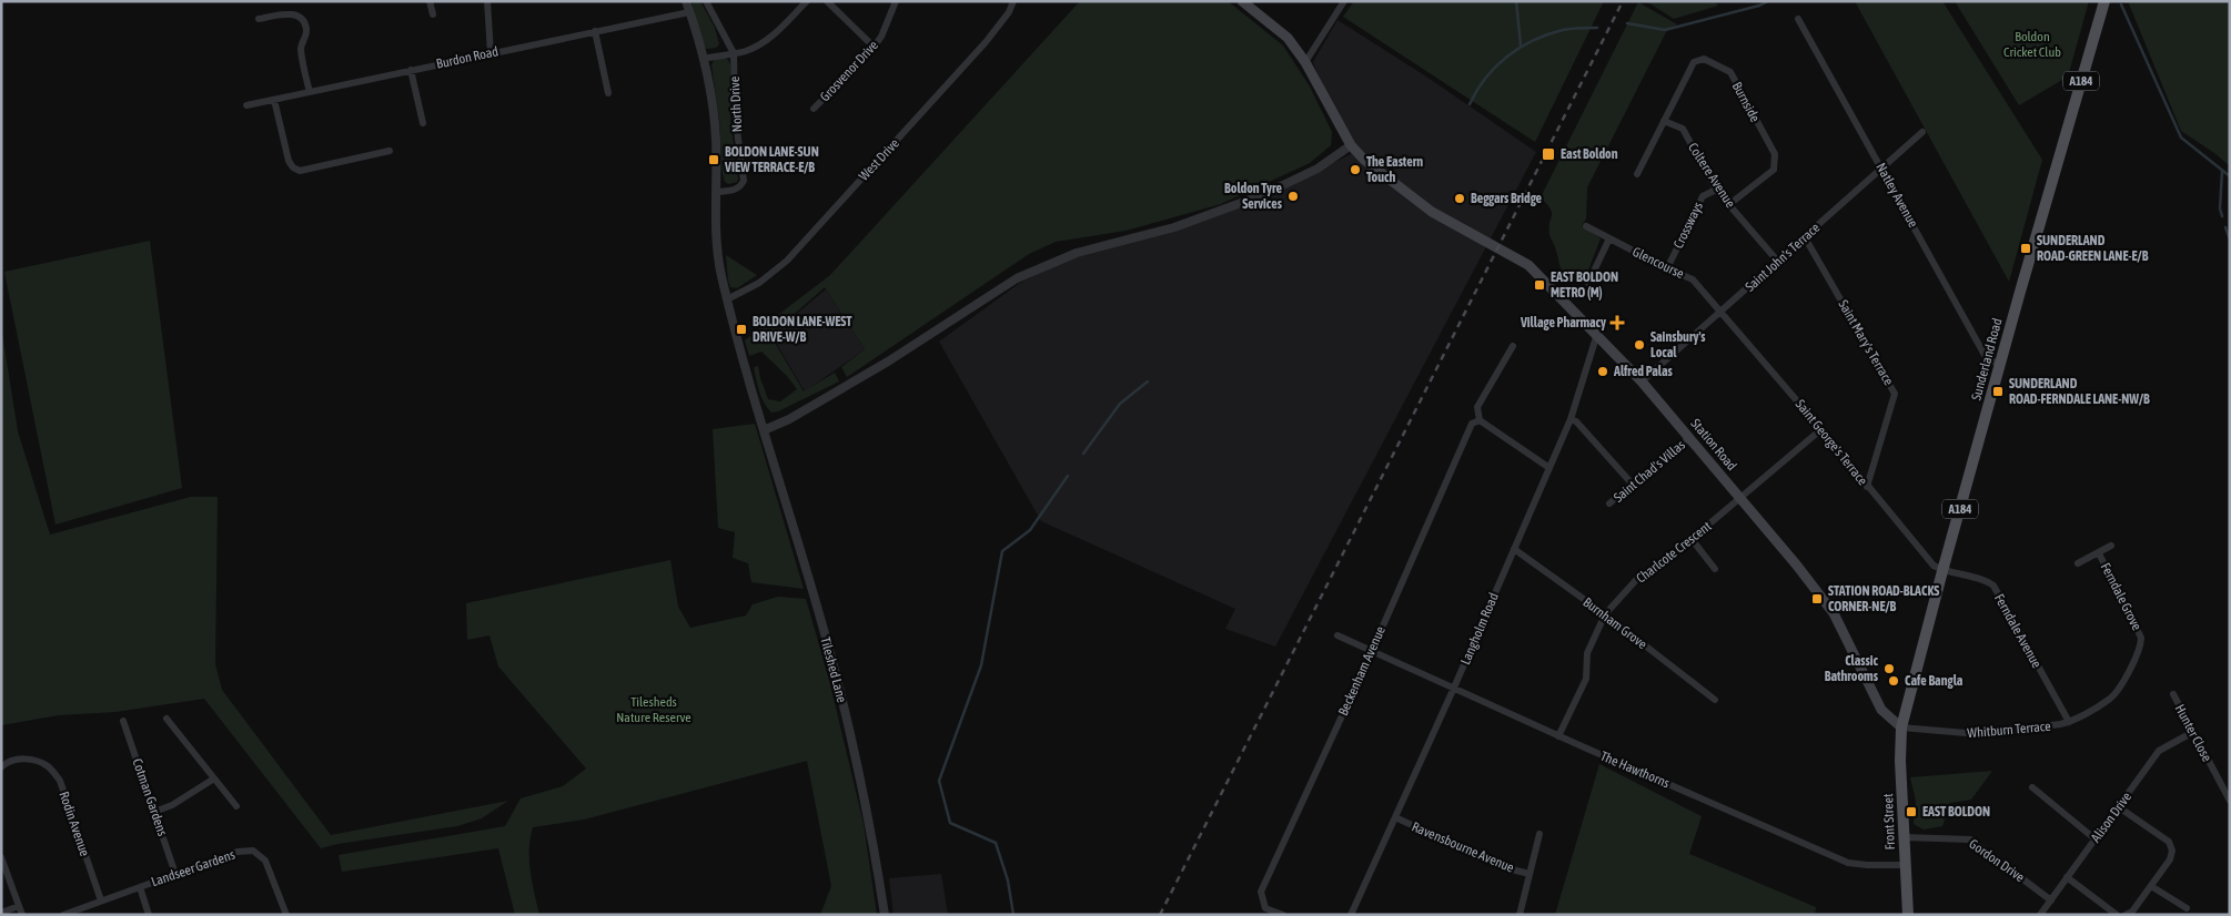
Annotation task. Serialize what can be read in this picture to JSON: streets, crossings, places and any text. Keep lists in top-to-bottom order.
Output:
{
  "streets": {
    "main road": [
      "A184",
      "Sunderland Road",
      "Station Road",
      "Front Street"
    ],
    "street": [
      "Burdon Road",
      "Grosvenor Drive",
      "Burnside",
      "North Drive",
      "West Drive",
      "Coltere Avenue",
      "Natley Avenue",
      "Crossways",
      "Saint John's Terrace",
      "Glencourse",
      "Saint Mary's Terrace",
      "Saint George's Terrace",
      "Saint Chad's Villas",
      "Charlcote Crescent",
      "Ferndale Grove",
      "Burnham Grove",
      "Langholm Road",
      "Ferndale Avenue",
      "Tileshed Lane",
      "Beckenham Avenue",
      "Whitburn Terrace",
      "Hunter Close",
      "The Hawthorns",
      "Cotman Gardens",
      "Alison Drive",
      "Rodin Avenue",
      "Ravensbourne Avenue",
      "Gordon Drive",
      "Landseer Gardens"
    ]
  },
  "crossings": [
    ["Burdon Road", "Tileshed Lane"],
    ["Burnside", "Coltere Avenue"],
    ["North Drive", "Tileshed Lane"],
    ["West Drive", "Tileshed Lane"],
    ["Coltere Avenue", "Crossways"],
    ["Coltere Avenue", "Saint John's Terrace"],
    ["Natley Avenue", "Saint John's Terrace"],
    ["Natley Avenue", "Sunderland Road"],
    ["Crossways", "Glencourse"],
    ["Saint John's Terrace", "Glencourse"],
    ["Saint John's Terrace", "Saint Mary's Terrace"],
    ["Saint John's Terrace", "Saint George's Terrace"],
    ["Saint John's Terrace", "Station Road"],
    ["Glencourse", "Saint George's Terrace"],
    ["Saint Mary's Terrace", "Saint George's Terrace"],
    ["Sunderland Road", "Saint George's Terrace"],
    ["Sunderland Road", "Station Road"],
    ["Sunderland Road", "Ferndale Avenue"],
    ["Sunderland Road", "Whitburn Terrace"],
    ["Sunderland Road", "Front Street"],
    ["Saint George's Terrace", "Charlcote Crescent"],
    ["Saint George's Terrace", "Ferndale Avenue"],
    ["Station Road", "Saint Chad's Villas"],
    ["Station Road", "Charlcote Crescent"],
    ["Station Road", "Langholm Road"],
    ["Station Road", "Whitburn Terrace"],
    ["Station Road", "Front Street"],
    ["Charlcote Crescent", "Burnham Grove"],
    ["Charlcote Crescent", "The Hawthorns"],
    ["Ferndale Grove", "Whitburn Terrace"],
    ["Burnham Grove", "Langholm Road"],
    ["Langholm Road", "The Hawthorns"],
    ["Langholm Road", "Ravensbourne Avenue"],
    ["Ferndale Avenue", "Whitburn Terrace"],
    ["Beckenham Avenue", "The Hawthorns"],
    ["Whitburn Terrace", "Front Street"],
    ["Hunter Close", "Alison Drive"],
    ["The Hawthorns", "Front Street"],
    ["Cotman Gardens", "Landseer Gardens"],
    ["Alison Drive", "Gordon Drive"],
    ["Front Street", "Gordon Drive"],
    ["Rodin Avenue", "Landseer Gardens"]
  ],
  "parks": ["Boldon Cricket Club", "Tilesheds Nature Reserve"],
  "places": {
    "transit": [
      "East Boldon",
      "BOLDON LANE-SUN VIEW TERRACE-E/B",
      "SUNDERLAND ROAD-GREEN LANE-E/B",
      "EAST BOLDON METRO (M)",
      "BOLDON LANE-WEST DRIVE-W/B",
      "SUNDERLAND ROAD-FERNDALE LANE-NW/B",
      "STATION ROAD-BLACKS CORNER-NE/B",
      "EAST BOLDON"
    ],
    "other": [
      "The Eastern Touch",
      "Boldon Tyre Services",
      "Beggars Bridge",
      "Sainsbury's Local",
      "Alfred Palas",
      "Classic Bathrooms",
      "Cafe Bangla"
    ],
    "health": ["Village Pharmacy"]
  }
}
